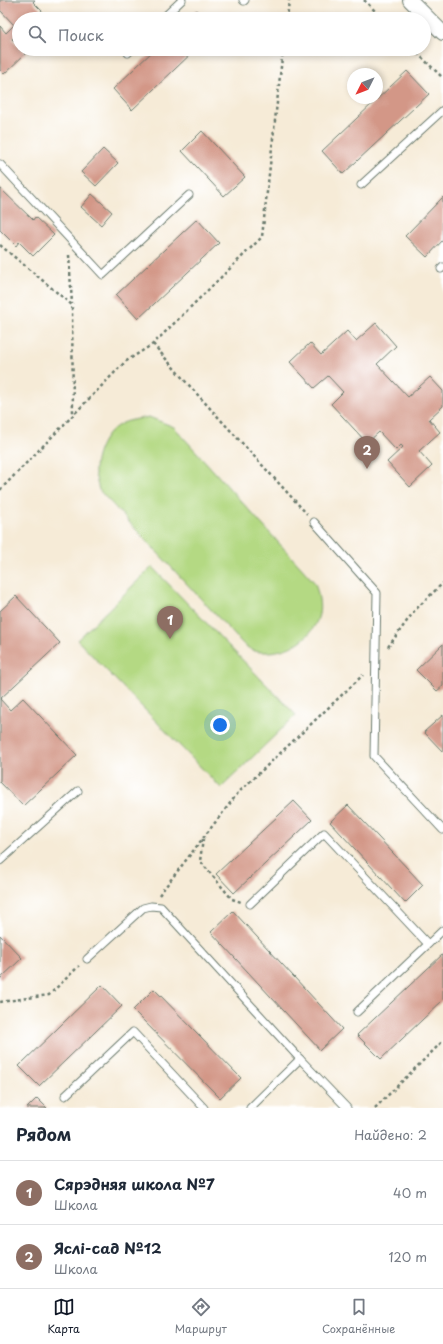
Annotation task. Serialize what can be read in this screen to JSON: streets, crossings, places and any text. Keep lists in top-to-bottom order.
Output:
{
  "north": "bottom left",
  "page": {
    "search": "Поиск",
    "pins": ["2", "1"],
    "heading": ["Рядом", "Найдено: 2"],
    "list": [
      {
        "mark": "1",
        "name": "Сярэдняя школа №7",
        "note": "Школа",
        "value": "40 m"
      },
      {
        "mark": "2",
        "name": "Яслі-сад №12",
        "note": "Школа",
        "value": "120 m"
      }
    ],
    "nav": ["Карта", "Маршрут", "Сохранённые"]
  }
}
